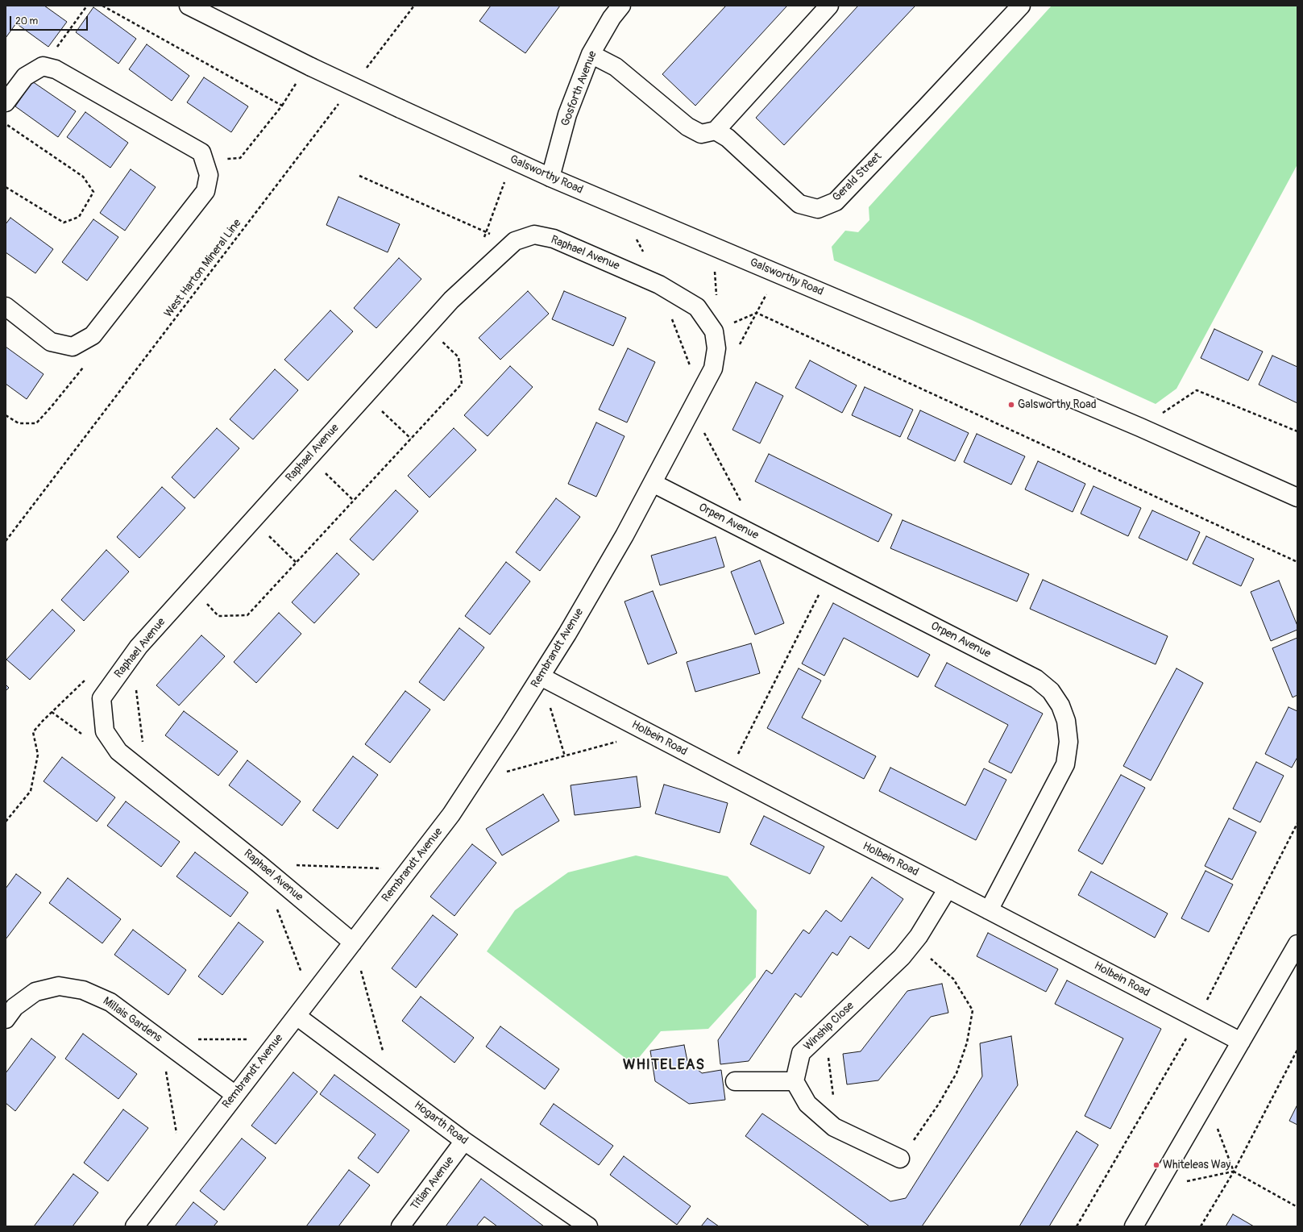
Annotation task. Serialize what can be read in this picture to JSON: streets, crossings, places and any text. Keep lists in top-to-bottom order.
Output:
{
  "streets": {
    "street": [
      "Gosforth Avenue",
      "Galsworthy Road",
      "Gerald Street",
      "Raphael Avenue",
      "Orpen Avenue",
      "Rembrandt Avenue",
      "Holbein Road",
      "Millais Gardens",
      "Winship Close",
      "Hogarth Road",
      "Titian Avenue"
    ],
    "path": ["West Harton Mineral Line"]
  },
  "crossings": [
    ["Gosforth Avenue", "Galsworthy Road"],
    ["Raphael Avenue", "Orpen Avenue"],
    ["Raphael Avenue", "Rembrandt Avenue"],
    ["Orpen Avenue", "Rembrandt Avenue"],
    ["Orpen Avenue", "Holbein Road"],
    ["Rembrandt Avenue", "Holbein Road"],
    ["Rembrandt Avenue", "Millais Gardens"],
    ["Rembrandt Avenue", "Hogarth Road"],
    ["Holbein Road", "Winship Close"],
    ["Hogarth Road", "Titian Avenue"]
  ],
  "districts": ["WHITELEAS"],
  "places": ["Galsworthy Road", "Whiteleas Way"],
  "scale_bar": "20 m"
}
